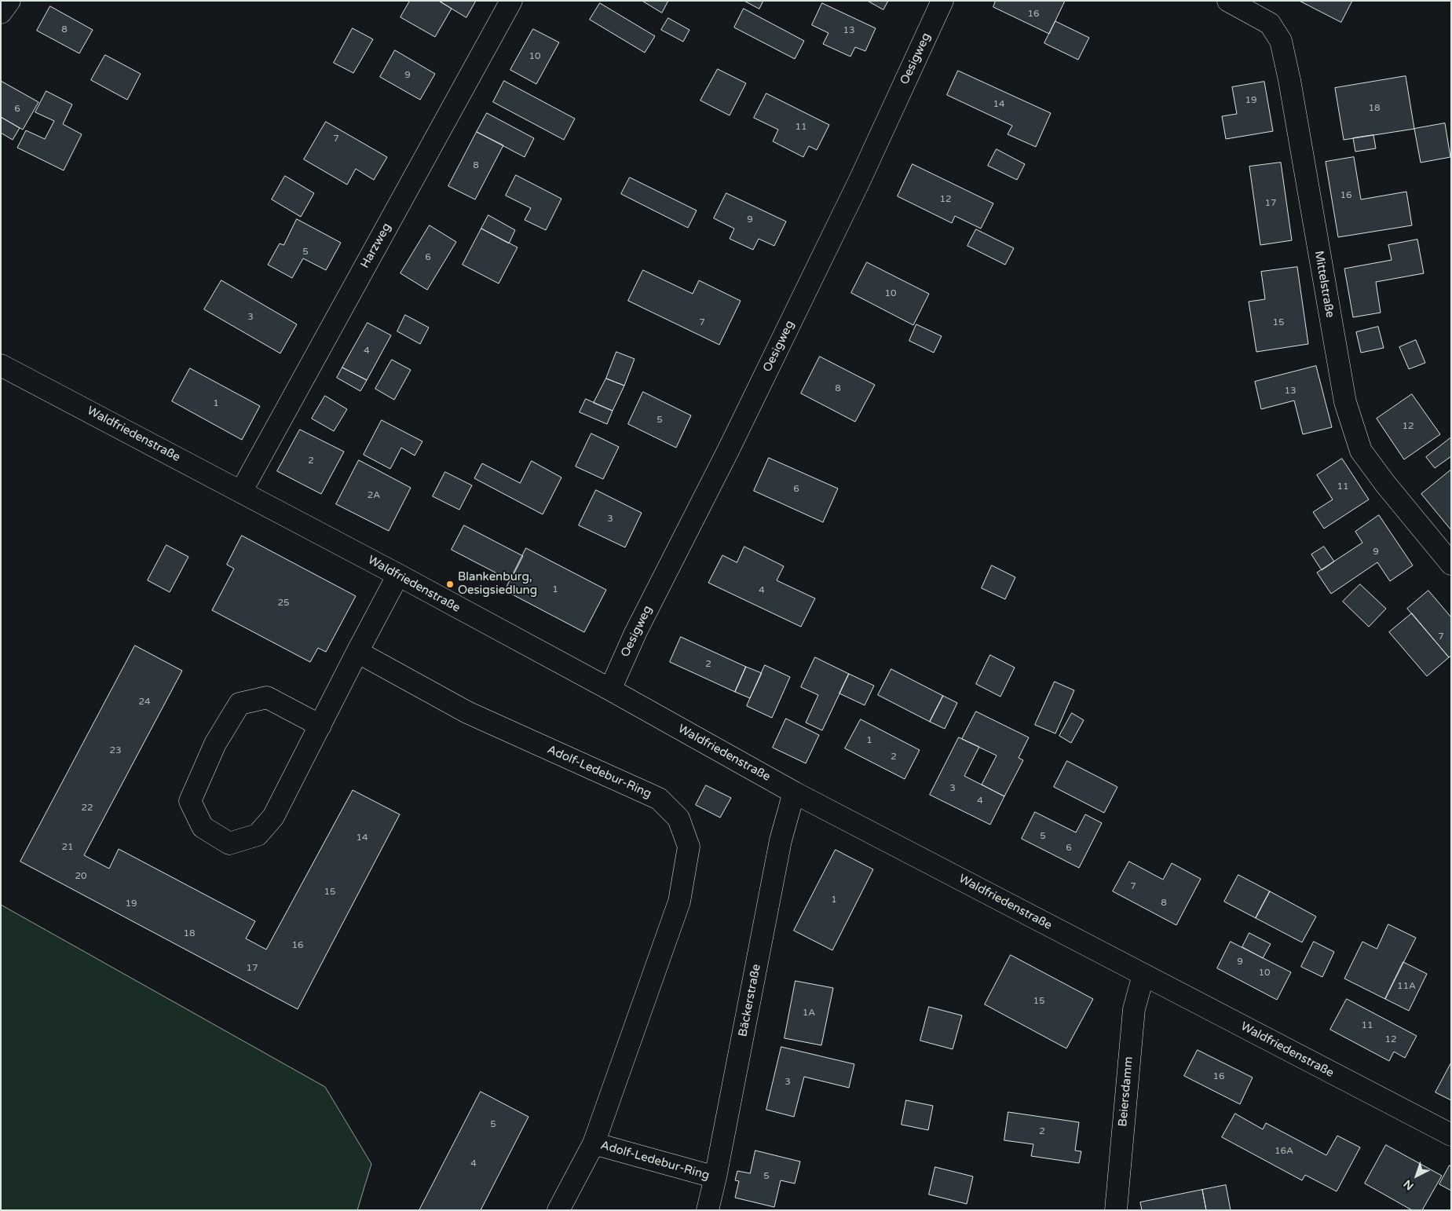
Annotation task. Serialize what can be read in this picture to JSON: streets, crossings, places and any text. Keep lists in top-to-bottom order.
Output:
{
  "streets": {
    "street": [
      "Oesigweg",
      "Harzweg",
      "Mittelstraße",
      "Waldfriedenstraße",
      "Adolf-Ledebur-Ring",
      "Bäckerstraße",
      "Beiersdamm"
    ]
  },
  "crossings": [
    ["Oesigweg", "Waldfriedenstraße"],
    ["Harzweg", "Waldfriedenstraße"],
    ["Waldfriedenstraße", "Bäckerstraße"],
    ["Waldfriedenstraße", "Beiersdamm"],
    ["Adolf-Ledebur-Ring", "Bäckerstraße"]
  ],
  "places": ["Blankenburg, Oesigsiedlung"],
  "house_numbers": [
    "16",
    "8",
    "13",
    "10",
    "9",
    "19",
    "14",
    "18",
    "6",
    "11",
    "7",
    "8",
    "16",
    "12",
    "17",
    "9",
    "5",
    "6",
    "10",
    "3",
    "7",
    "15",
    "4",
    "8",
    "13",
    "1",
    "5",
    "12",
    "2",
    "11",
    "6",
    "2A",
    "3",
    "9",
    "1",
    "4",
    "25",
    "7",
    "2",
    "24",
    "1",
    "23",
    "2",
    "3",
    "4",
    "22",
    "5",
    "14",
    "21",
    "6",
    "20",
    "7",
    "15",
    "1",
    "8",
    "19",
    "18",
    "16",
    "9",
    "17",
    "10",
    "11A",
    "15",
    "1A",
    "11",
    "12",
    "16",
    "3",
    "5",
    "2",
    "16A",
    "4",
    "5"
  ],
  "north": "bottom left"
}
